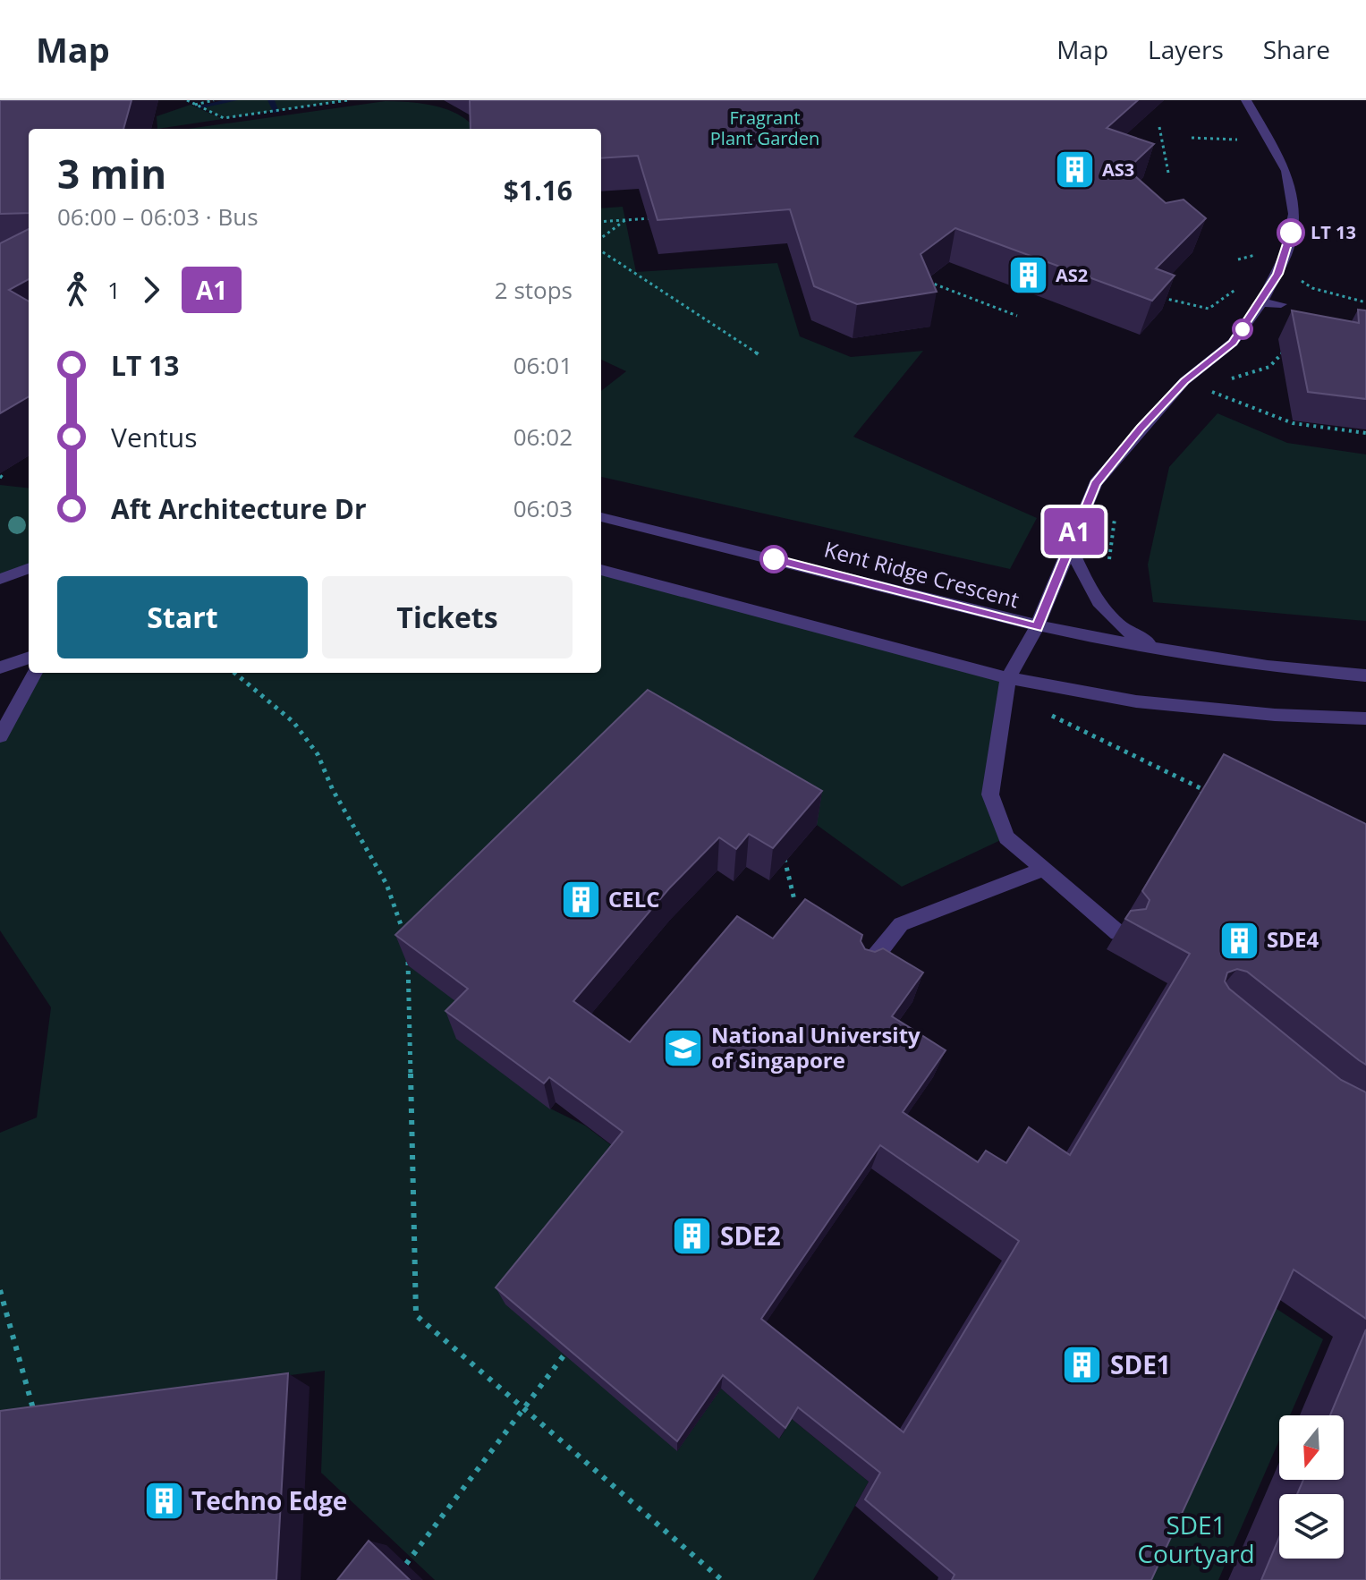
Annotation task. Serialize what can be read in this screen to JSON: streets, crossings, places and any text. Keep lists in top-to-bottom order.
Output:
{
  "streets": {
    "street": ["Kent Ridge Crescent"]
  },
  "parks": ["Fragrant Plant Garden", "SDE1 Courtyard"],
  "places": {
    "building": [
      "AS3",
      "AS2",
      "CELC",
      "SDE4",
      "SDE2",
      "SDE1",
      "Techno Edge"
    ],
    "other": ["LT 13"],
    "school or university": ["National University of Singapore"]
  },
  "lines": ["bus line A1"],
  "north": "bottom",
  "page": {
    "header": "Map",
    "nav": ["Map", "Layers", "Share"],
    "on_map": "A1",
    "heading": ["3 min", "06:00 – 06:03 · Bus", "$1.16"],
    "legs": ["1", "A1", "2 stops"],
    "list": [
      {
        "name": "LT 13",
        "value": "06:01"
      },
      {
        "name": "Ventus",
        "value": "06:02"
      },
      {
        "name": "Aft Architecture Dr",
        "value": "06:03"
      }
    ],
    "buttons": ["Start", "Tickets"]
  }
}
